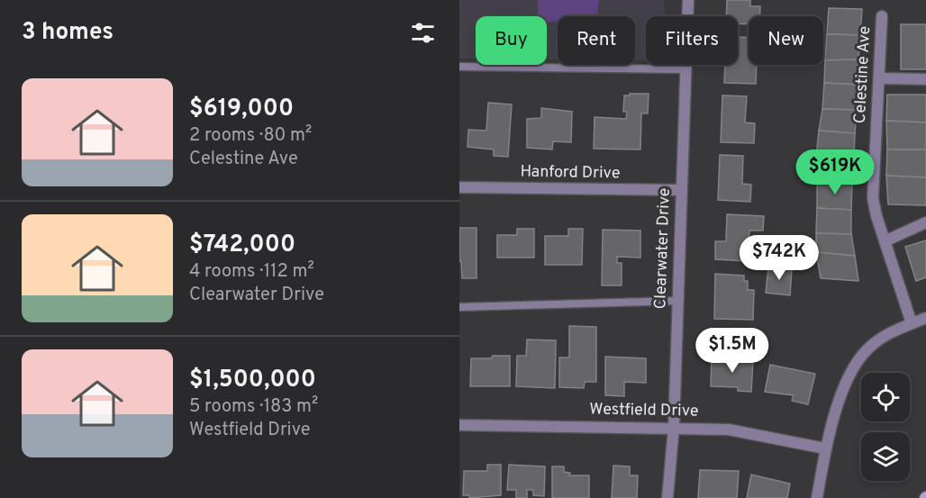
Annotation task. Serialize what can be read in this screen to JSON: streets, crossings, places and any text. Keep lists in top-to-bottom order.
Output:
{
  "streets": {
    "street": [
      "Celestine Ave",
      "Hanford Drive",
      "Clearwater Drive",
      "Westfield Drive"
    ]
  },
  "crossings": [
    ["Hanford Drive", "Clearwater Drive"],
    ["Clearwater Drive", "Westfield Drive"]
  ],
  "page": {
    "heading": "3 homes",
    "chip": [
      "Buy",
      "Rent",
      "Filters",
      "New"
    ],
    "list": [
      {
        "name": "$619,000",
        "note": "2 rooms · 80 m² · Celestine Ave"
      },
      {
        "name": "$742,000",
        "note": "4 rooms · 112 m² · Clearwater Drive"
      },
      {
        "name": "$1,500,000",
        "note": "5 rooms · 183 m² · Westfield Drive"
      }
    ],
    "price": ["$619K", "$742K", "$1.5M"]
  }
}
